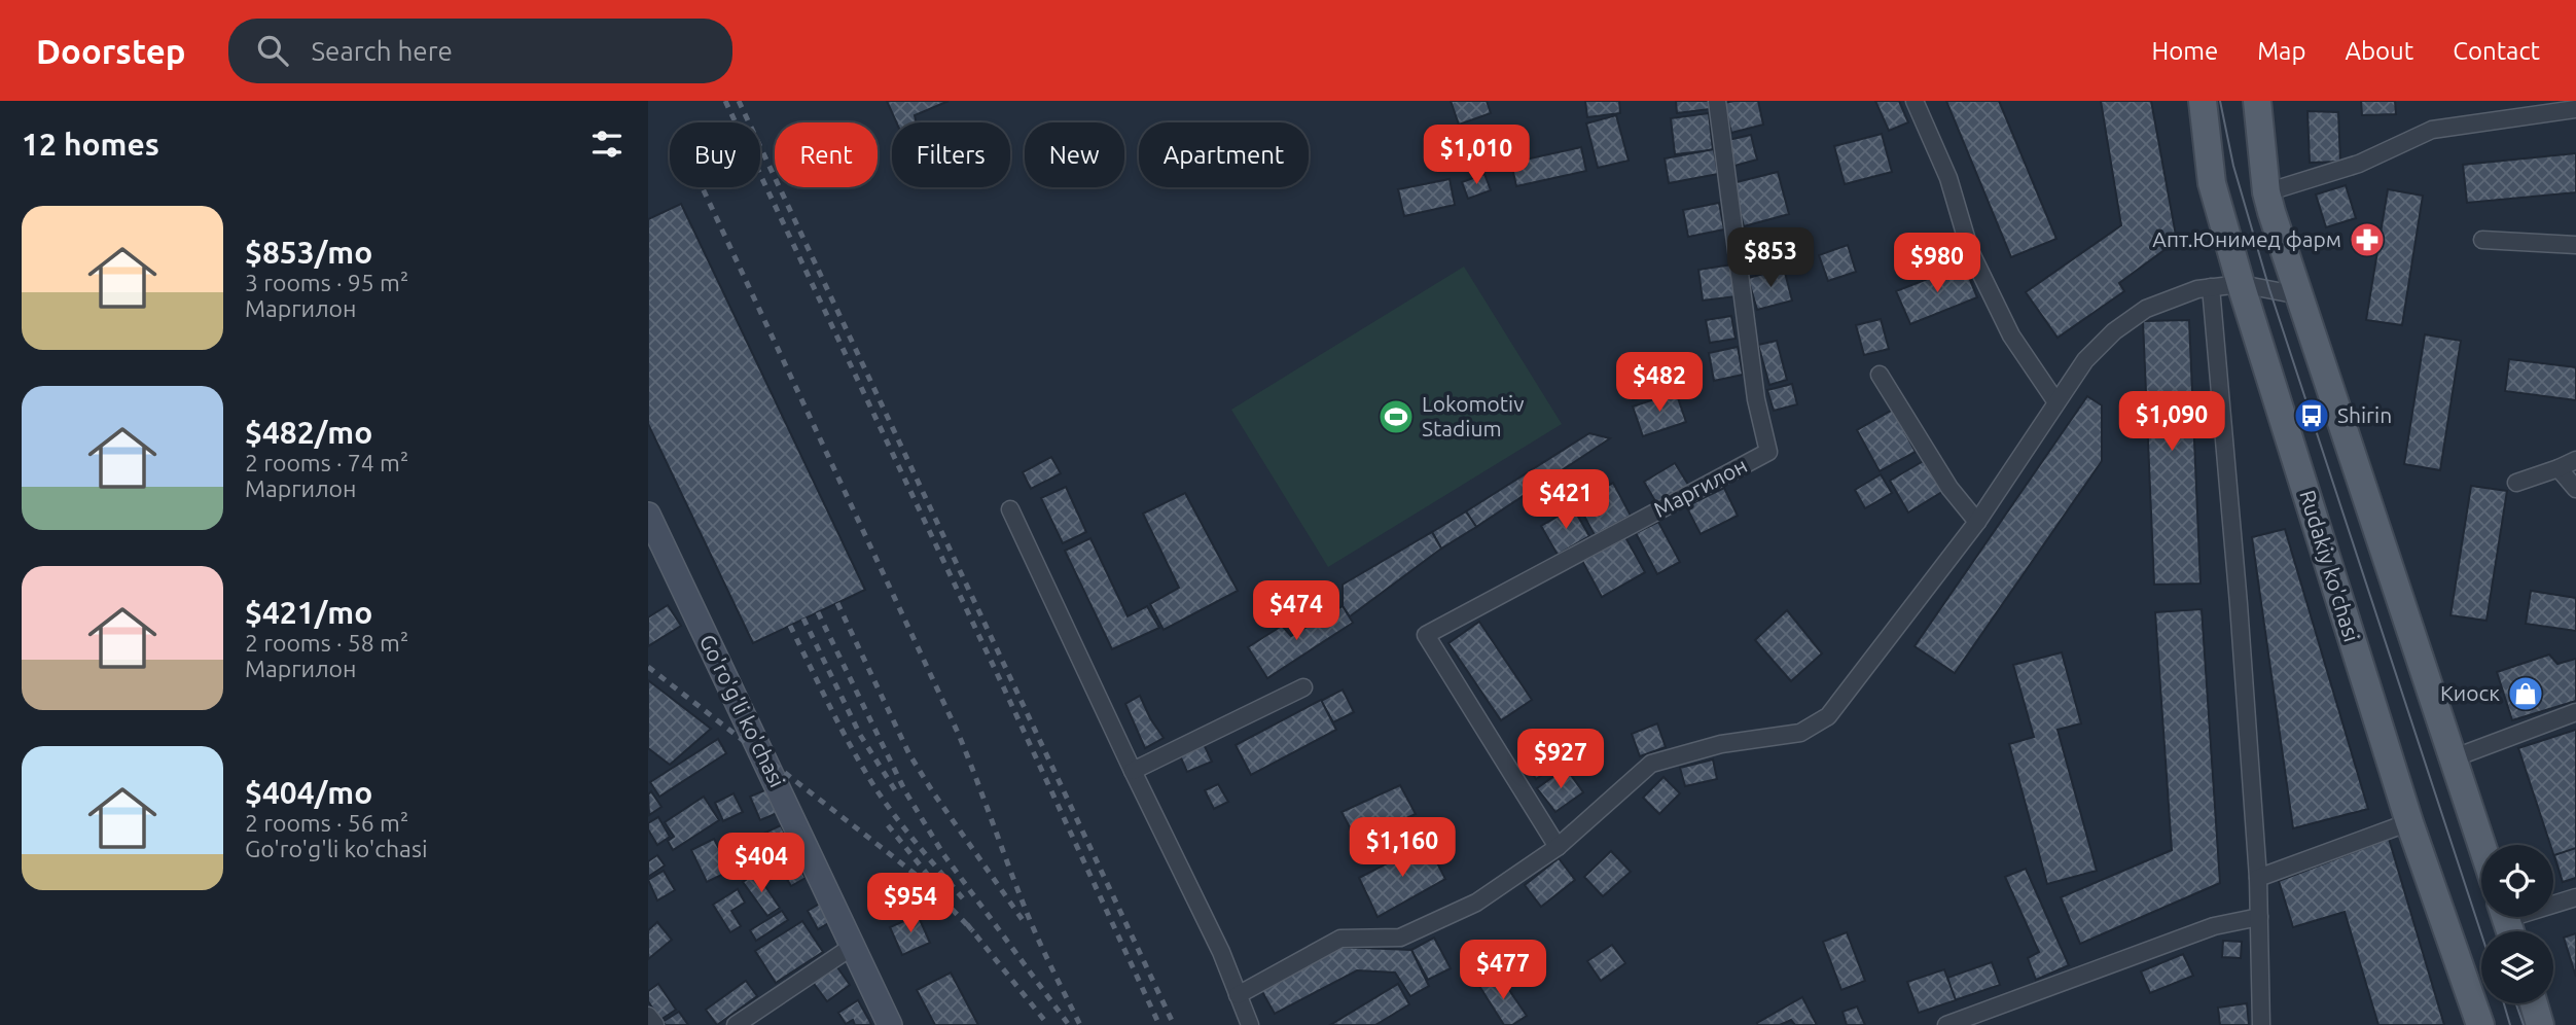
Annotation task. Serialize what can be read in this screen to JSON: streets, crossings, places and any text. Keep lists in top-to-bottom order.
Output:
{
  "streets": {
    "main road": ["Rudakiy ko'chasi", "Go'ro'g'li ko'chasi"],
    "street": ["Маргилон"]
  },
  "places": {
    "pharmacy": ["Апт.Юнимед фарм"],
    "bus stop": ["Shirin"],
    "sports": ["Lokomotiv Stadium"],
    "shop": ["Киоск"]
  },
  "page": {
    "header": "Doorstep",
    "search": "Search here",
    "nav": [
      "Home",
      "Map",
      "About",
      "Contact"
    ],
    "heading": "12 homes",
    "chip": [
      "Buy",
      "Rent",
      "Filters",
      "New",
      "Apartment"
    ],
    "price": [
      "$1,010",
      "$853",
      "$980",
      "$482",
      "$1,090",
      "$421",
      "$474",
      "$927",
      "$1,160",
      "$404",
      "$954",
      "$477"
    ],
    "list": [
      {
        "name": "$853/mo",
        "note": "3 rooms · 95 m² · Маргилон"
      },
      {
        "name": "$482/mo",
        "note": "2 rooms · 74 m² · Маргилон"
      },
      {
        "name": "$421/mo",
        "note": "2 rooms · 58 m² · Маргилон"
      },
      {
        "name": "$404/mo",
        "note": "2 rooms · 56 m² · Go'ro'g'li ko'chasi"
      }
    ]
  }
}
